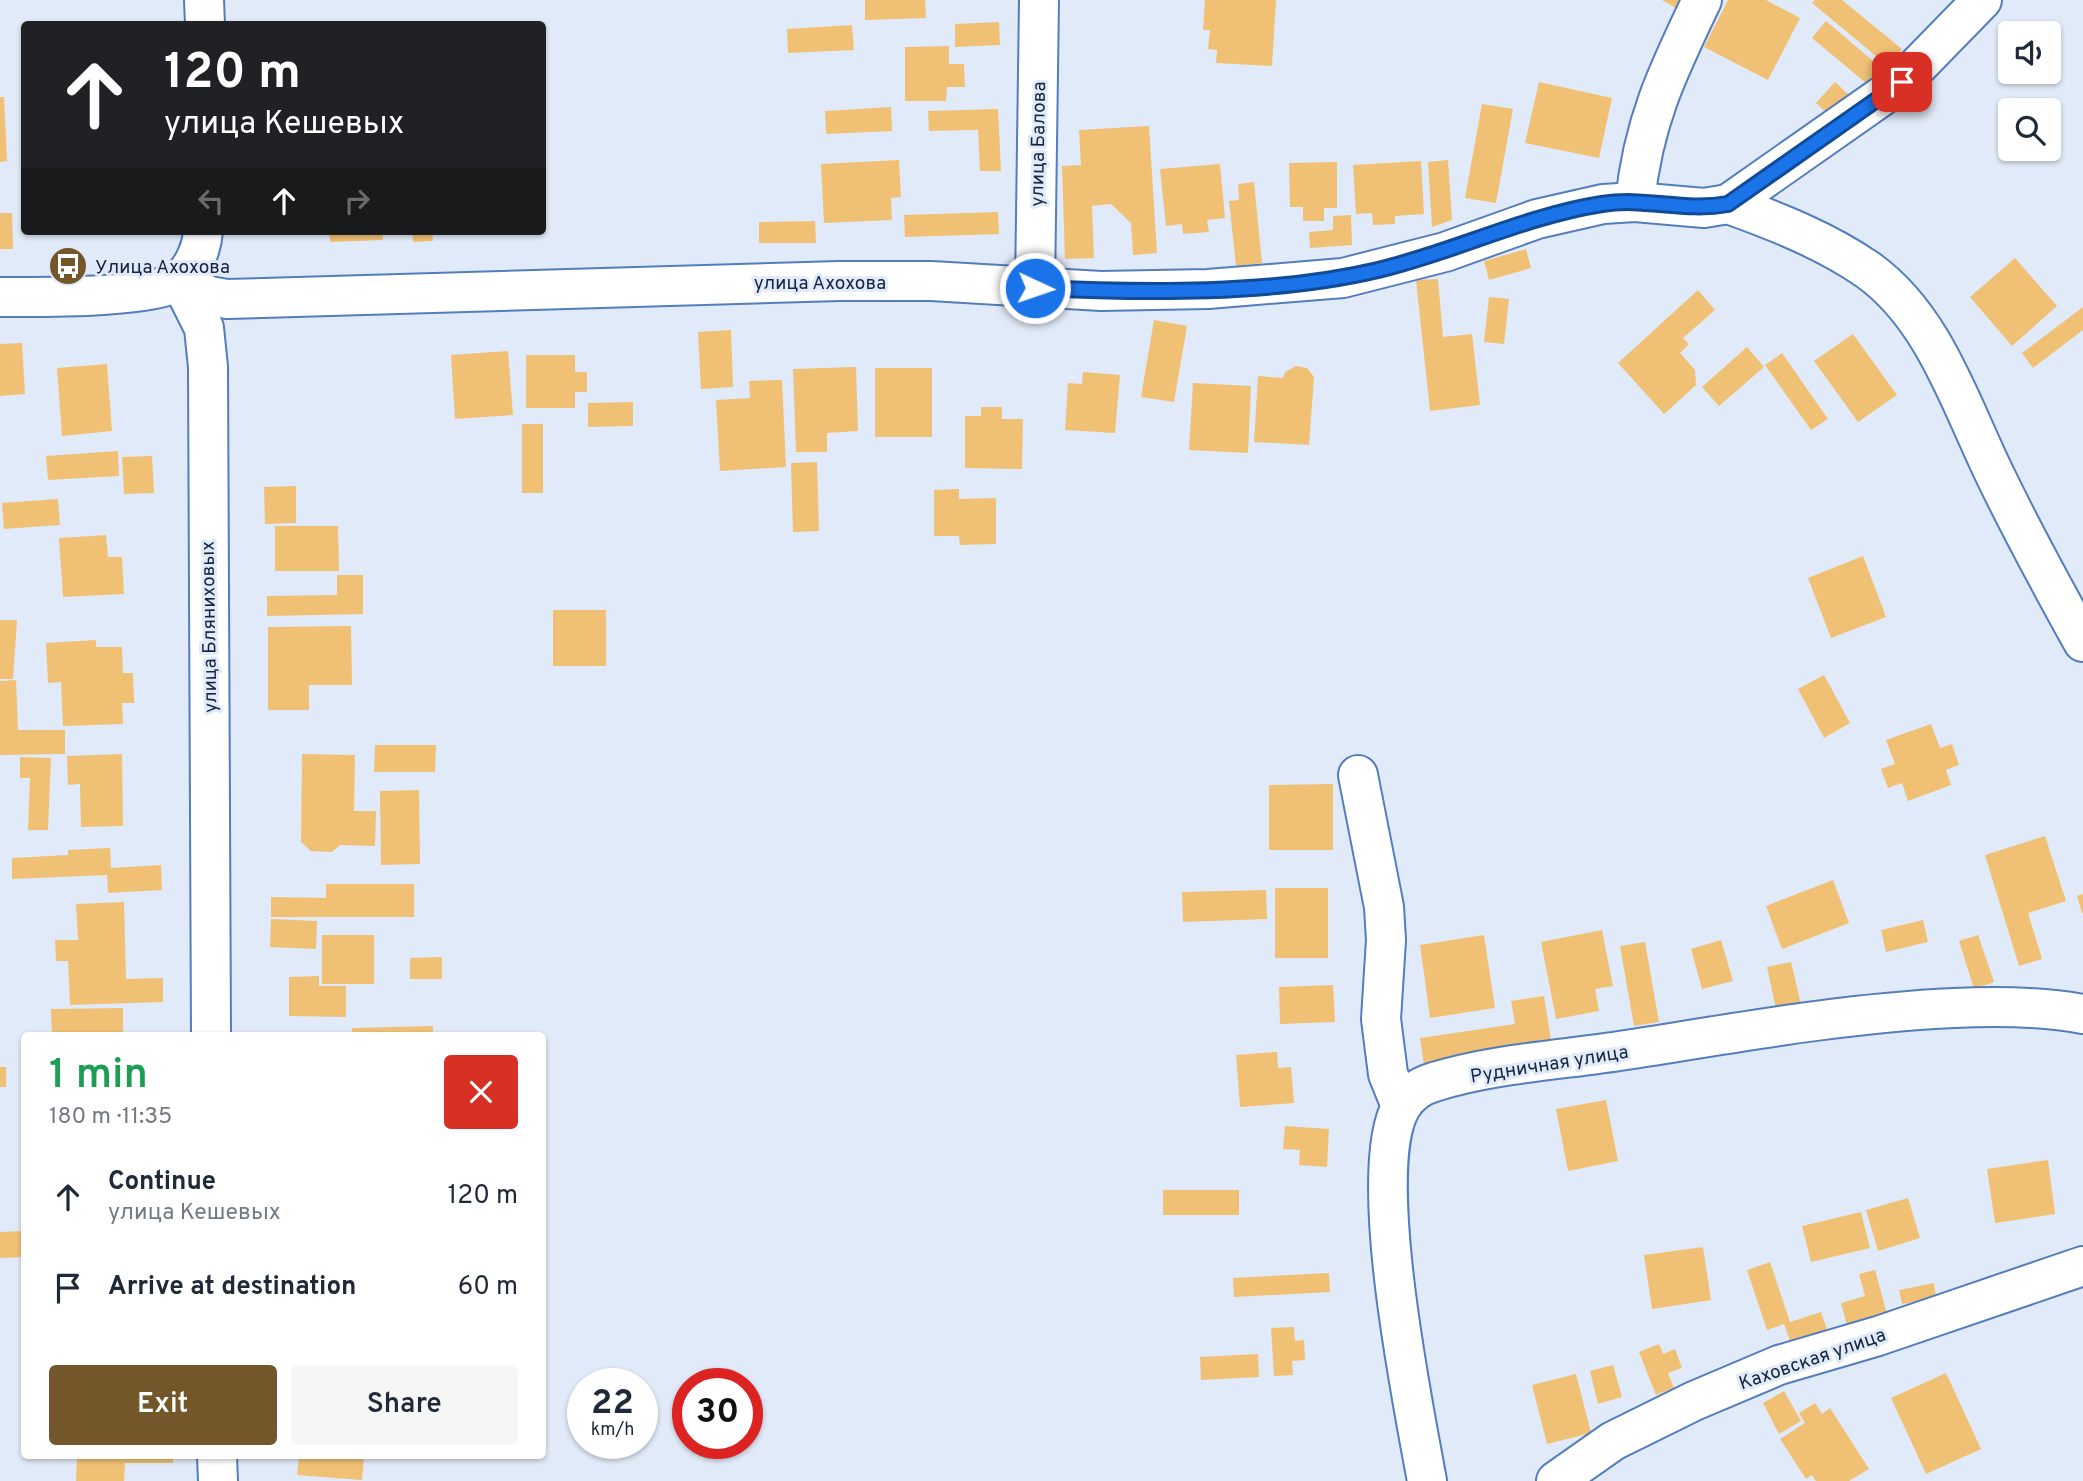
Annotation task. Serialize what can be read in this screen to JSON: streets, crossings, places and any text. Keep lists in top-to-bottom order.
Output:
{
  "streets": {
    "street": [
      "улица Балова",
      "улица Ахохова",
      "улица Бляниховых",
      "Рудничная улица",
      "Каховская улица"
    ]
  },
  "crossings": [
    ["улица Балова", "улица Ахохова"],
    ["улица Ахохова", "улица Бляниховых"]
  ],
  "places": {
    "bus stop": ["Улица Ахохова"]
  },
  "page": {
    "turn": ["120 m", "улица Кешевых"],
    "heading": ["1 min", "180 m · 11:35"],
    "list": [
      {
        "name": "Continue",
        "note": "улица Кешевых",
        "value": "120 m"
      },
      {
        "name": "Arrive at destination",
        "value": "60 m"
      }
    ],
    "buttons": ["Exit", "Share"],
    "speed": "22 km/h",
    "limit": "30"
  }
}
